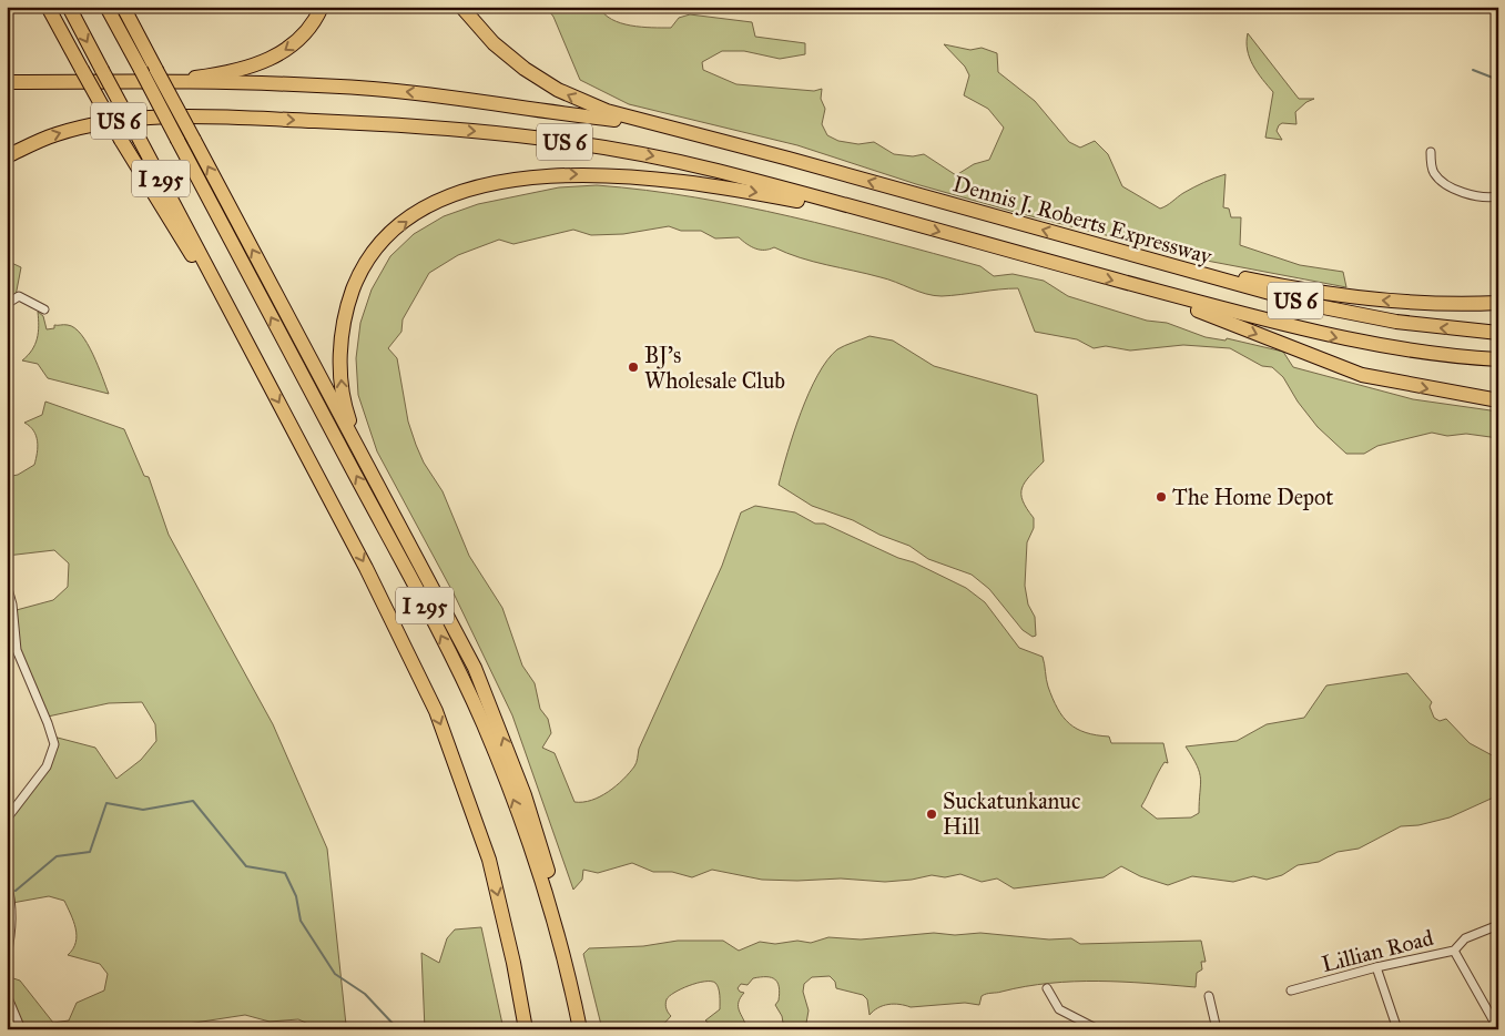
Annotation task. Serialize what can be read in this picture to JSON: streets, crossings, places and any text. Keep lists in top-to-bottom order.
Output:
{
  "streets": {
    "highway": ["US 6", "I 295", "Dennis J. Roberts Expressway"],
    "street": ["Lillian Road"]
  },
  "crossings": [
    ["US 6", "Dennis J. Roberts Expressway"]
  ],
  "places": ["BJ's Wholesale Club", "The Home Depot", "Suckatunkanuc Hill"]
}
